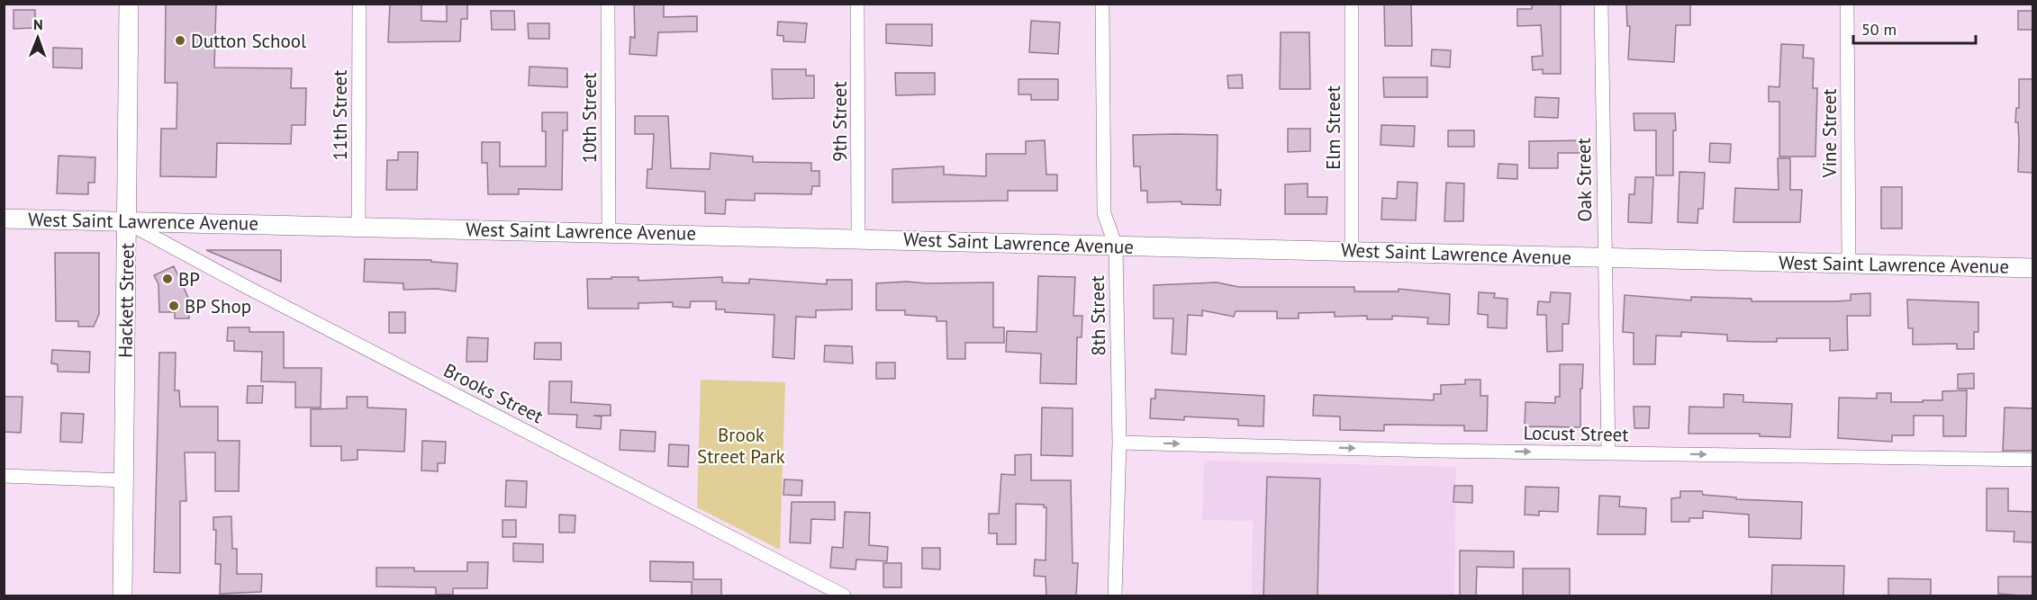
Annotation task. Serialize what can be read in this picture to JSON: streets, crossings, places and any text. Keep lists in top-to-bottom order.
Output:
{
  "streets": {
    "street": [
      "11th Street",
      "10th Street",
      "9th Street",
      "Elm Street",
      "Vine Street",
      "Oak Street",
      "West Saint Lawrence Avenue",
      "Hackett Street",
      "8th Street",
      "Brooks Street",
      "Locust Street"
    ]
  },
  "crossings": [
    ["11th Street", "West Saint Lawrence Avenue"],
    ["10th Street", "West Saint Lawrence Avenue"],
    ["9th Street", "West Saint Lawrence Avenue"],
    ["Elm Street", "West Saint Lawrence Avenue"],
    ["Vine Street", "West Saint Lawrence Avenue"],
    ["Oak Street", "West Saint Lawrence Avenue"],
    ["Oak Street", "Locust Street"],
    ["West Saint Lawrence Avenue", "Hackett Street"],
    ["West Saint Lawrence Avenue", "8th Street"],
    ["West Saint Lawrence Avenue", "Brooks Street"],
    ["Hackett Street", "Brooks Street"],
    ["8th Street", "Locust Street"]
  ],
  "one_way": ["Locust Street"],
  "parks": ["Brook Street Park"],
  "places": ["Dutton School", "BP", "BP Shop"],
  "scale_bar": "50 m",
  "north": "top"
}
